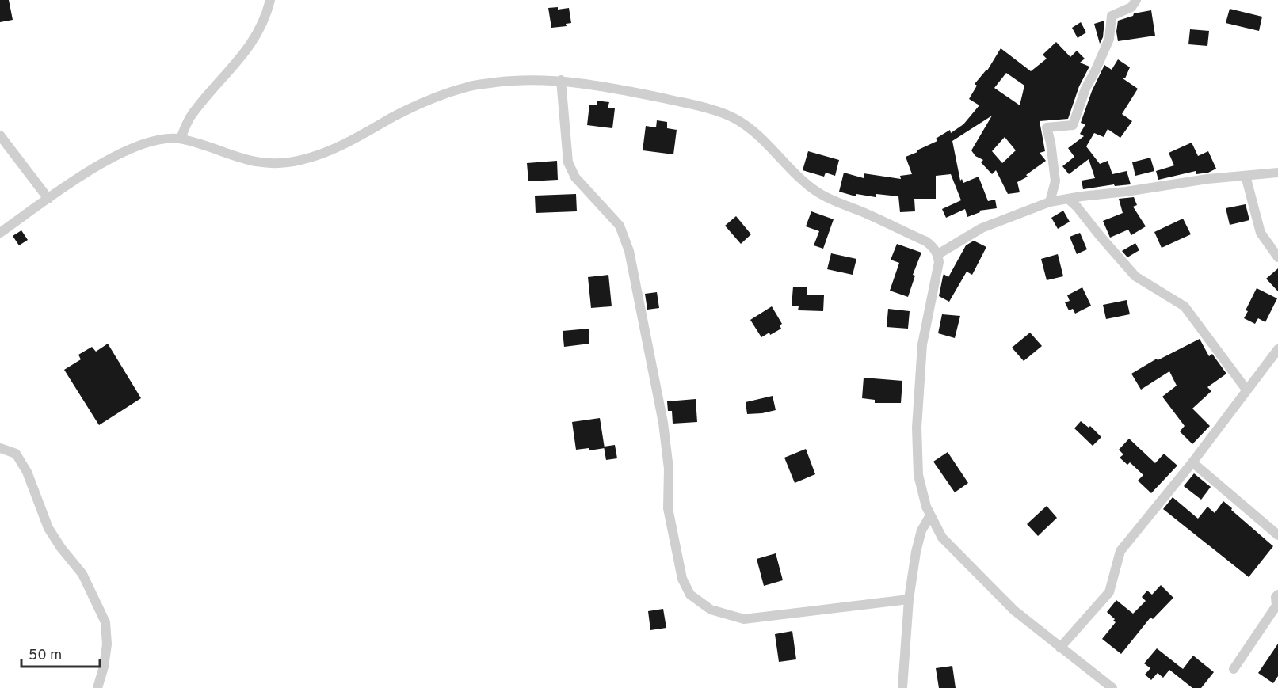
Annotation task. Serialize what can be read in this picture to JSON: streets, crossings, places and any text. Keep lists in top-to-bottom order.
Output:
{
  "scale_bar": "50 m"
}
